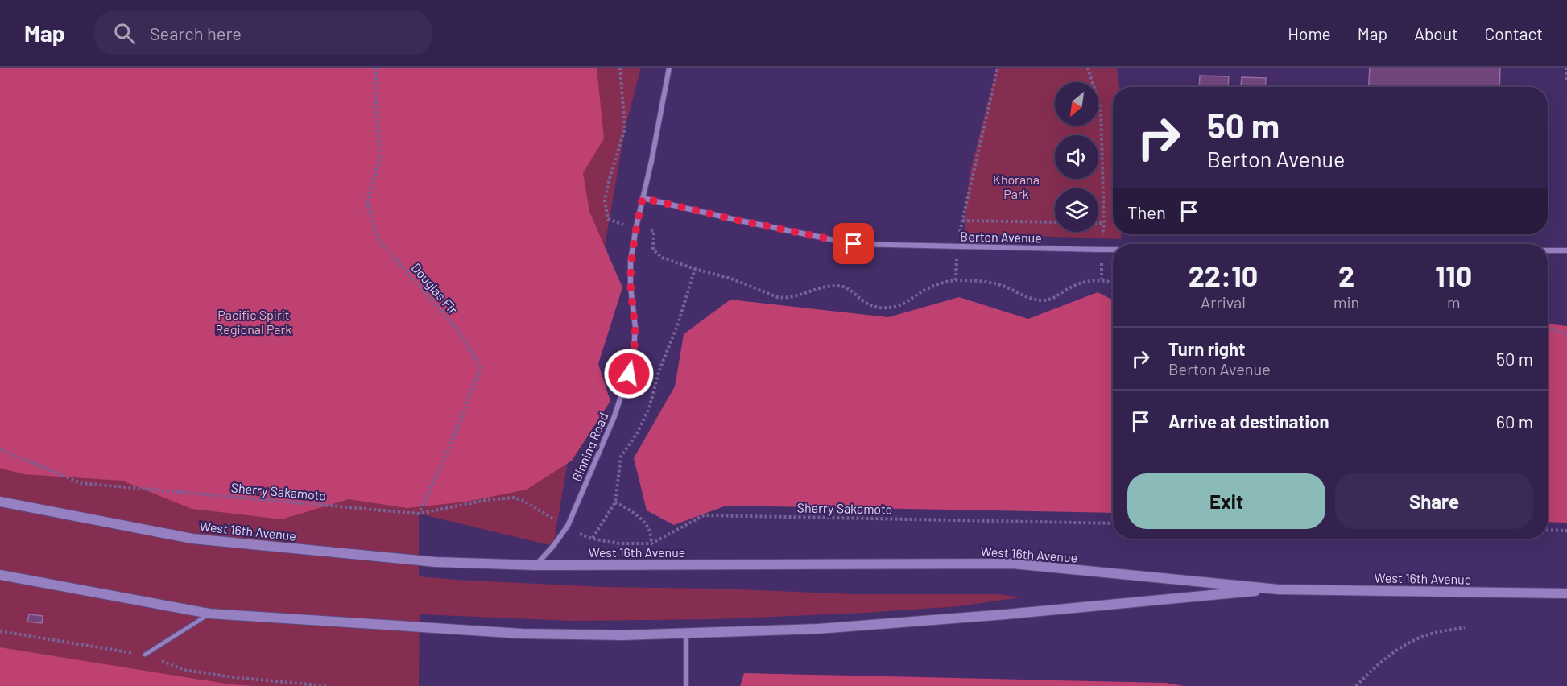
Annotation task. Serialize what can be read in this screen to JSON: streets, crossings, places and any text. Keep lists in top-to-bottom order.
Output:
{
  "streets": {
    "main road": ["West 16th Avenue"],
    "street": ["Berton Avenue", "Binning Road"],
    "path": ["Douglas Fir", "Sherry Sakamoto"]
  },
  "crossings": [
    ["Berton Avenue", "Binning Road"],
    ["Douglas Fir", "Sherry Sakamoto"],
    ["Binning Road", "West 16th Avenue"]
  ],
  "parks": ["Khorana Park", "Pacific Spirit Regional Park"],
  "north": "bottom left",
  "page": {
    "header": "Map",
    "search": "Search here",
    "nav": [
      "Home",
      "Map",
      "About",
      "Contact"
    ],
    "turn": ["50 m", "Berton Avenue"],
    "then": "Then",
    "eta": [
      "22:10",
      "Arrival",
      "2",
      "min",
      "110",
      "m"
    ],
    "list": [
      {
        "name": "Turn right",
        "note": "Berton Avenue",
        "value": "50 m"
      },
      {
        "name": "Arrive at destination",
        "value": "60 m"
      }
    ],
    "buttons": ["Exit", "Share"]
  }
}
